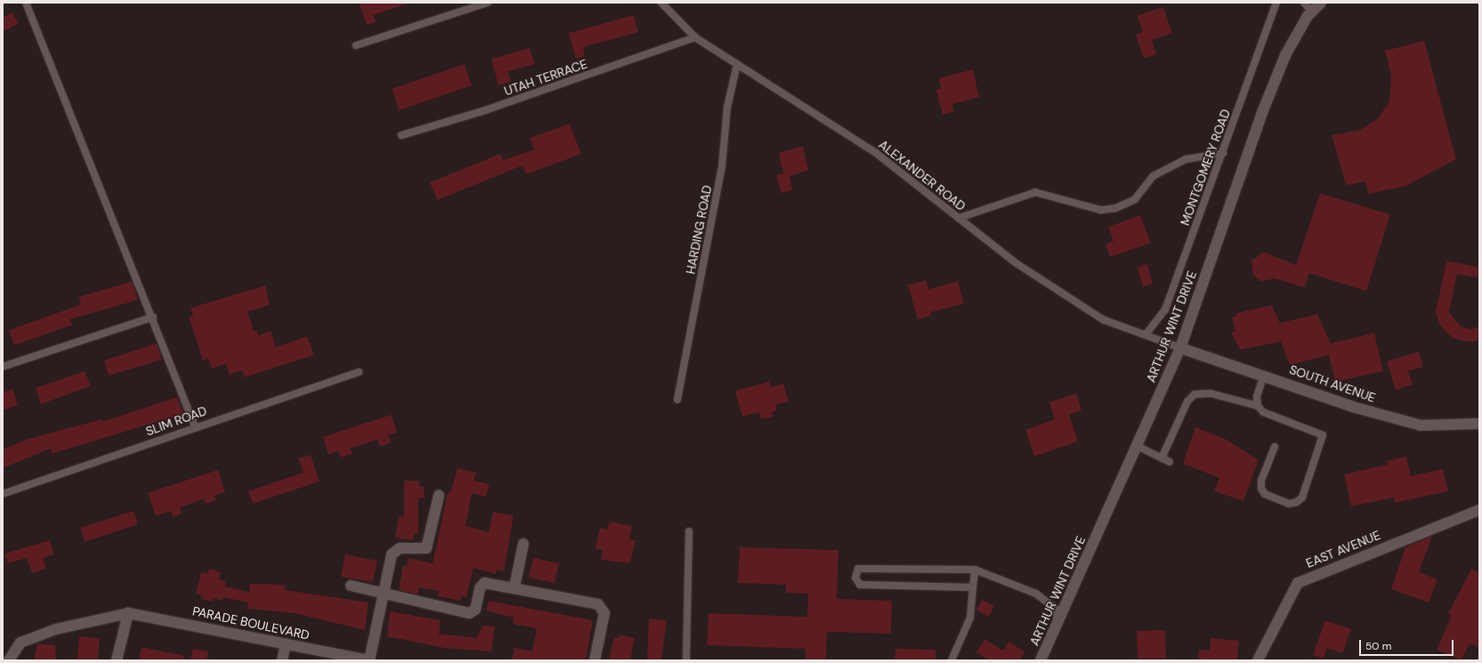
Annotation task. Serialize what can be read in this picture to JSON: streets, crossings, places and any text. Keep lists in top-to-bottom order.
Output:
{
  "streets": {
    "street": [
      "ARTHUR WINT DRIVE",
      "SOUTH AVENUE",
      "EAST AVENUE",
      "PARADE BOULEVARD"
    ],
    "lane": [
      "UTAH TERRACE",
      "MONTGOMERY ROAD",
      "ALEXANDER ROAD",
      "HARDING ROAD",
      "SLIM ROAD"
    ]
  },
  "crossings": [
    ["UTAH TERRACE", "ALEXANDER ROAD"],
    ["MONTGOMERY ROAD", "ALEXANDER ROAD"],
    ["ALEXANDER ROAD", "HARDING ROAD"],
    ["ALEXANDER ROAD", "ARTHUR WINT DRIVE"],
    ["ALEXANDER ROAD", "SOUTH AVENUE"],
    ["ARTHUR WINT DRIVE", "SOUTH AVENUE"]
  ],
  "scale_bar": "50 m"
}
